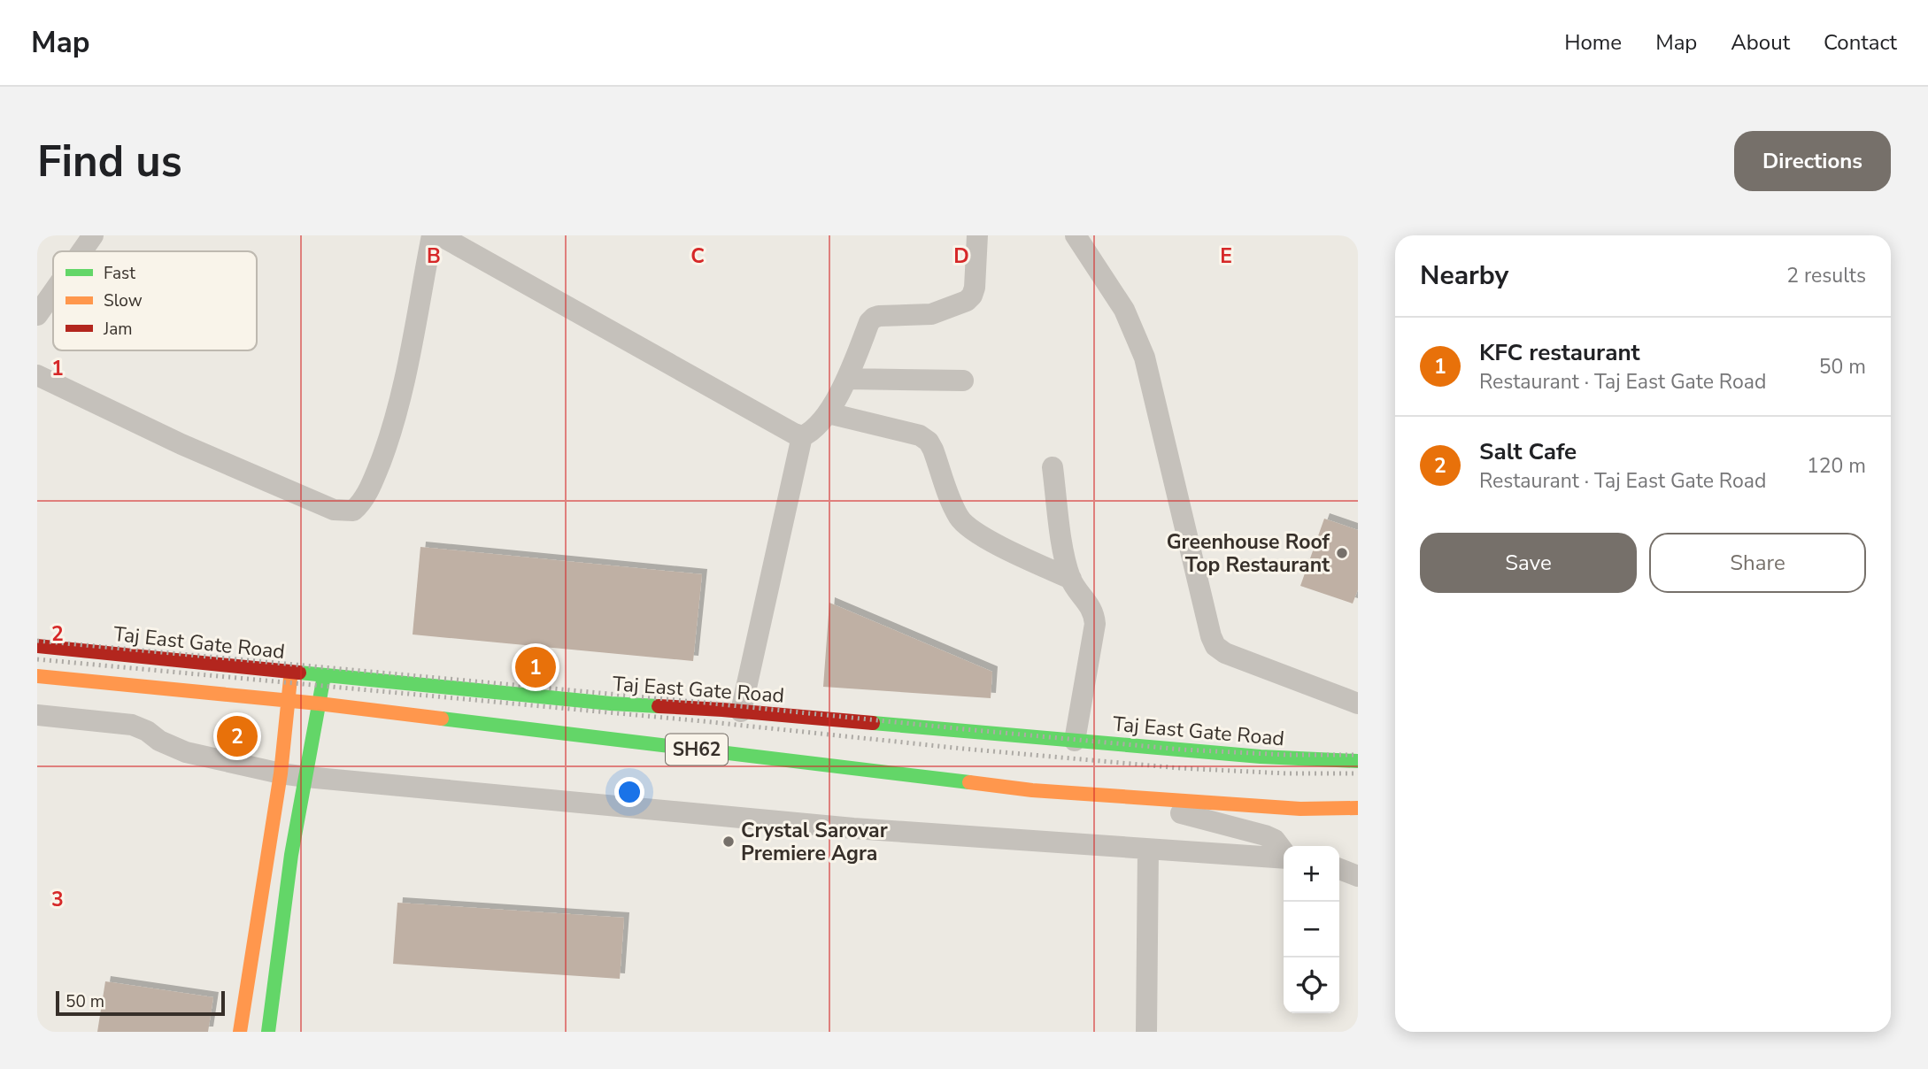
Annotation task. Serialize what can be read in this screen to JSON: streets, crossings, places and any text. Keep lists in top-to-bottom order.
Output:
{
  "streets": {
    "main road": ["Taj East Gate Road", "SH62"]
  },
  "places": ["Greenhouse Roof Top Restaurant", "Crystal Sarovar Premiere Agra"],
  "legend": ["Fast", "Slow", "Jam"],
  "scale_bar": "50 m",
  "page": {
    "header": "Map",
    "nav": [
      "Home",
      "Map",
      "About",
      "Contact"
    ],
    "buttons": [
      "Directions",
      ["Save", "Share"]
    ],
    "title": "Find us",
    "heading": ["Nearby", "2 results"],
    "list": [
      {
        "mark": "1",
        "name": "KFC restaurant",
        "note": "Restaurant · Taj East Gate Road",
        "value": "50 m"
      },
      {
        "mark": "2",
        "name": "Salt Cafe",
        "note": "Restaurant · Taj East Gate Road",
        "value": "120 m"
      }
    ],
    "pins": ["1", "2"],
    "map_buttons": ["+", "−"],
    "scale": "50 m"
  },
  "grid": {
    "columns": [
      "B",
      "C",
      "D",
      "E"
    ],
    "rows": ["1", "2", "3"]
  }
}
